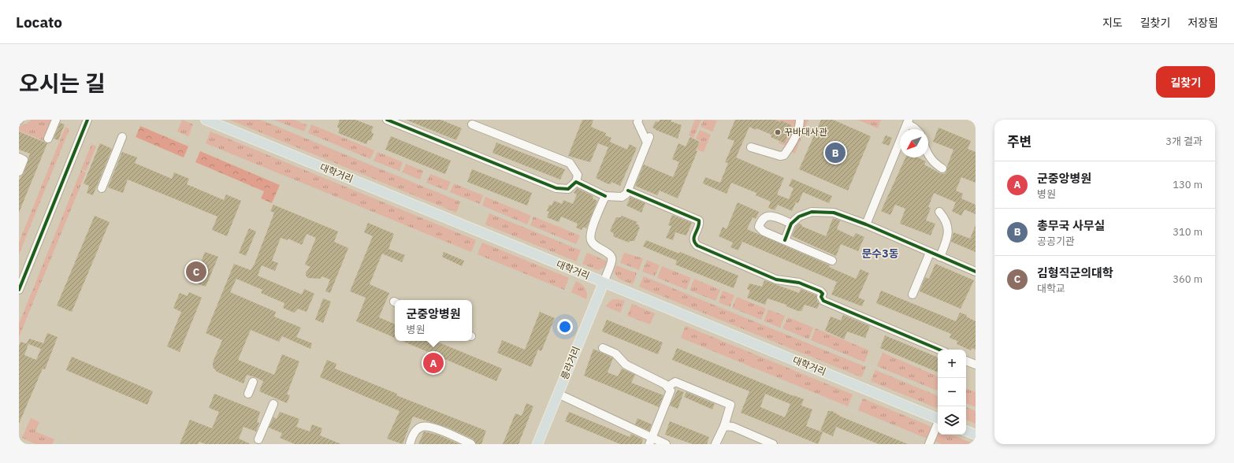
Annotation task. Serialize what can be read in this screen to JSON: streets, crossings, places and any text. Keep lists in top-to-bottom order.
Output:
{
  "streets": {
    "main road": ["대학거리", "릉라거리"]
  },
  "crossings": [
    ["대학거리", "릉라거리"]
  ],
  "districts": ["문수3동"],
  "places": ["꾸바대사관"],
  "north": "bottom left",
  "page": {
    "header": "Locato",
    "nav": ["지도", "길찾기", "저장됨"],
    "title": "오시는 길",
    "buttons": "길찾기",
    "heading": ["주변", "3개 결과"],
    "pins": ["B", "C", "A"],
    "list": [
      {
        "mark": "A",
        "name": "군중앙병원",
        "note": "병원",
        "value": "130 m"
      },
      {
        "mark": "B",
        "name": "총무국 사무실",
        "note": "공공기관",
        "value": "310 m"
      },
      {
        "mark": "C",
        "name": "김형직군의대학",
        "note": "대학교",
        "value": "360 m"
      }
    ],
    "popup": ["군중앙병원", "병원"],
    "map_buttons": ["+", "−"]
  }
}
